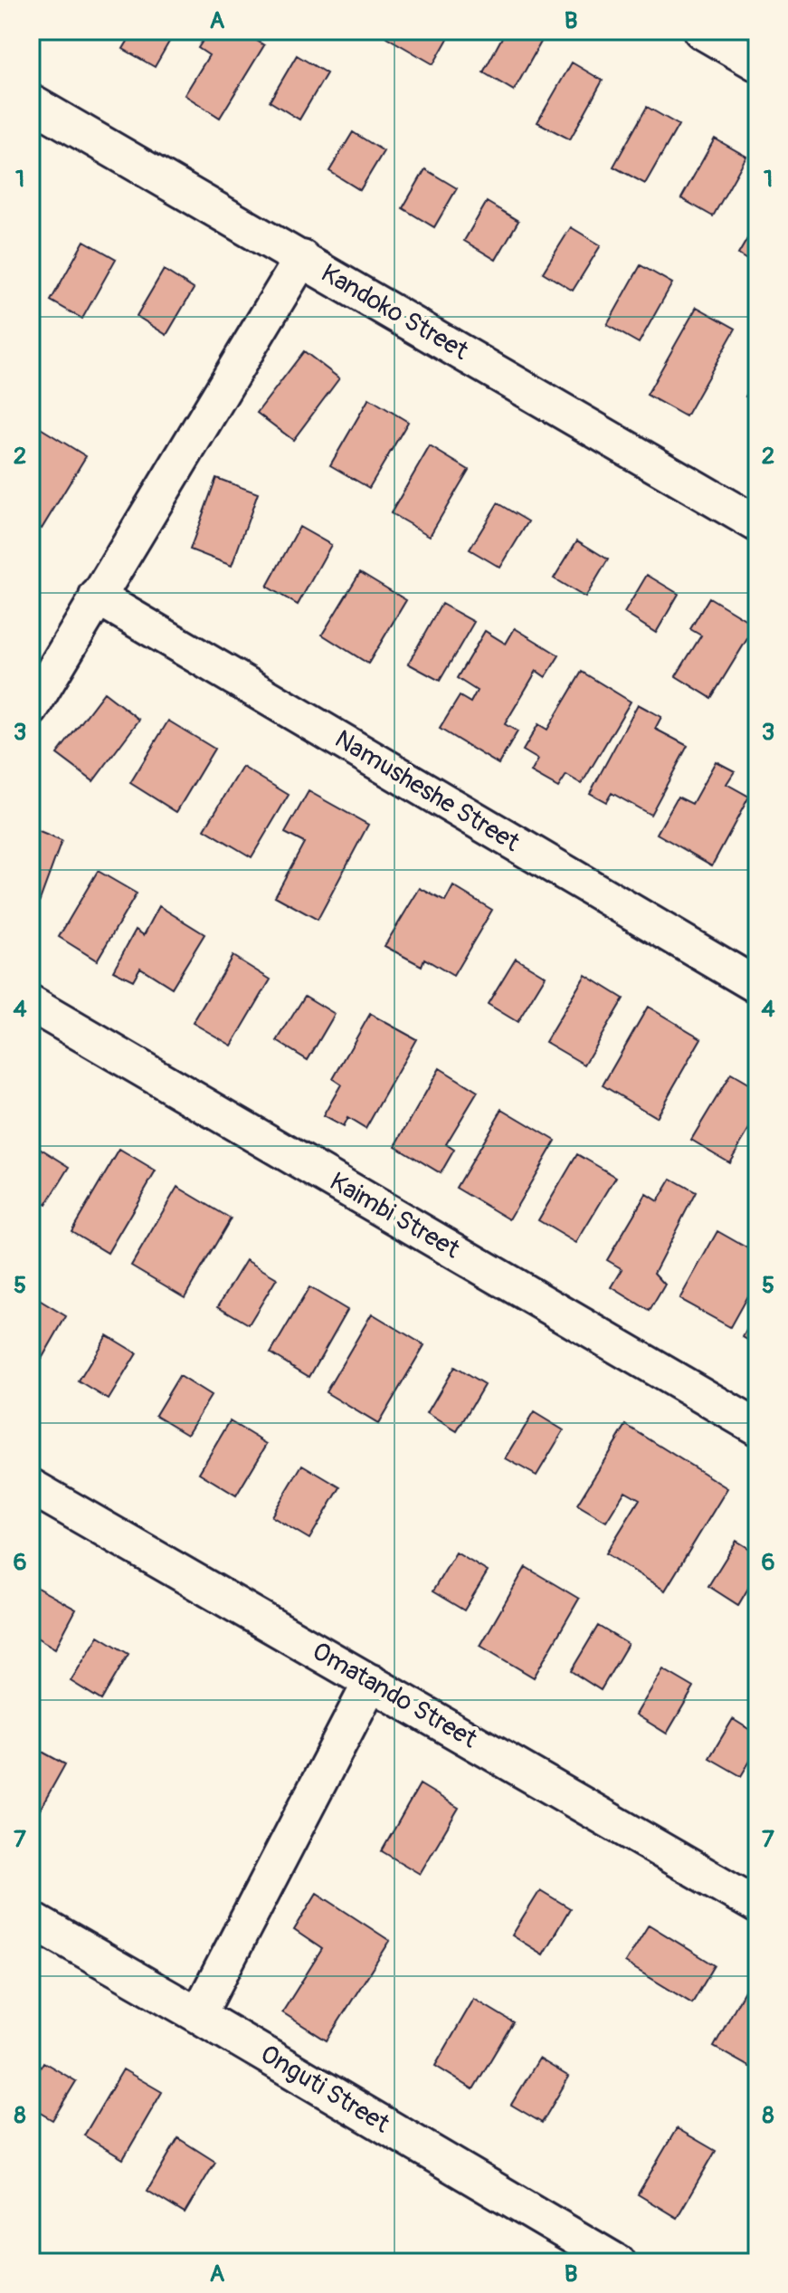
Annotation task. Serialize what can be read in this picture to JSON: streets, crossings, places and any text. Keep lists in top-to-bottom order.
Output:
{
  "streets": {
    "street": [
      "Kandoko Street",
      "Namusheshe Street",
      "Kaimbi Street",
      "Omatando Street",
      "Onguti Street"
    ]
  },
  "grid": {
    "columns": ["A", "B"],
    "rows": [
      "1",
      "2",
      "3",
      "4",
      "5",
      "6",
      "7",
      "8"
    ]
  }
}
